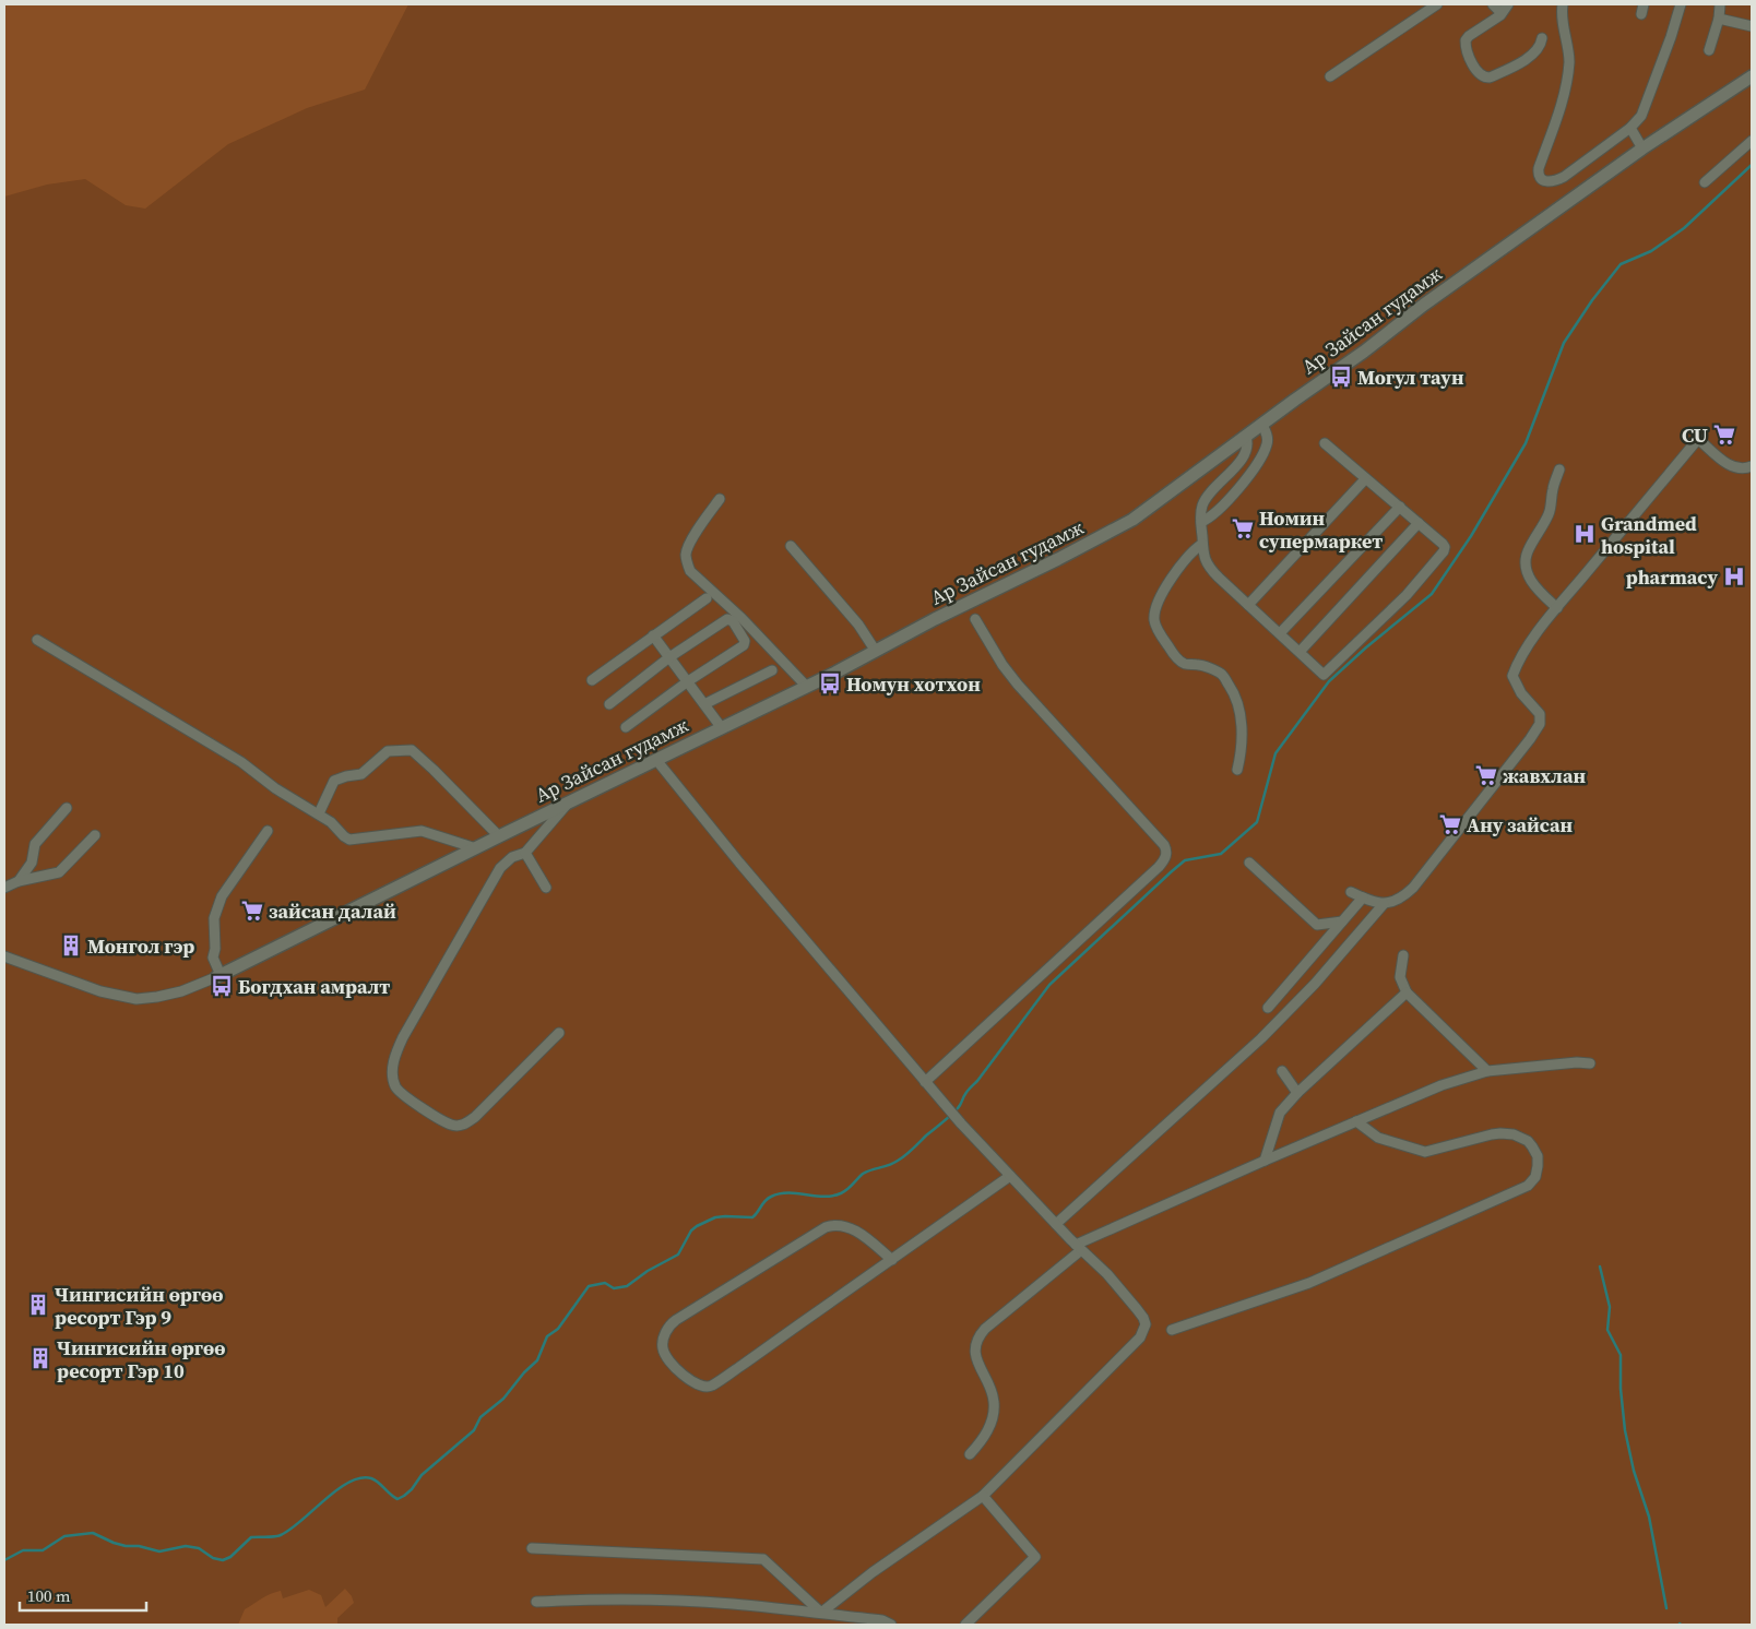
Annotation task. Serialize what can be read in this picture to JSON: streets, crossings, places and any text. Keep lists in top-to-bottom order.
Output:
{
  "streets": {
    "street": ["Ар Зайсан гудамж"]
  },
  "places": {
    "bus stop": ["Могул таун", "Номун хотхон", "Богдхан амралт"],
    "supermarket": [
      "CU",
      "Номин супермаркет",
      "жавхлан",
      "Ану зайсан",
      "зайсан далай"
    ],
    "hospital": ["Grandmed hospital", "pharmacy"],
    "building": ["Монгол гэр", "Чингисийн өргөө ресорт Гэр 9", "Чингисийн өргөө ресорт Гэр 10"]
  },
  "scale_bar": "100 m"
}
